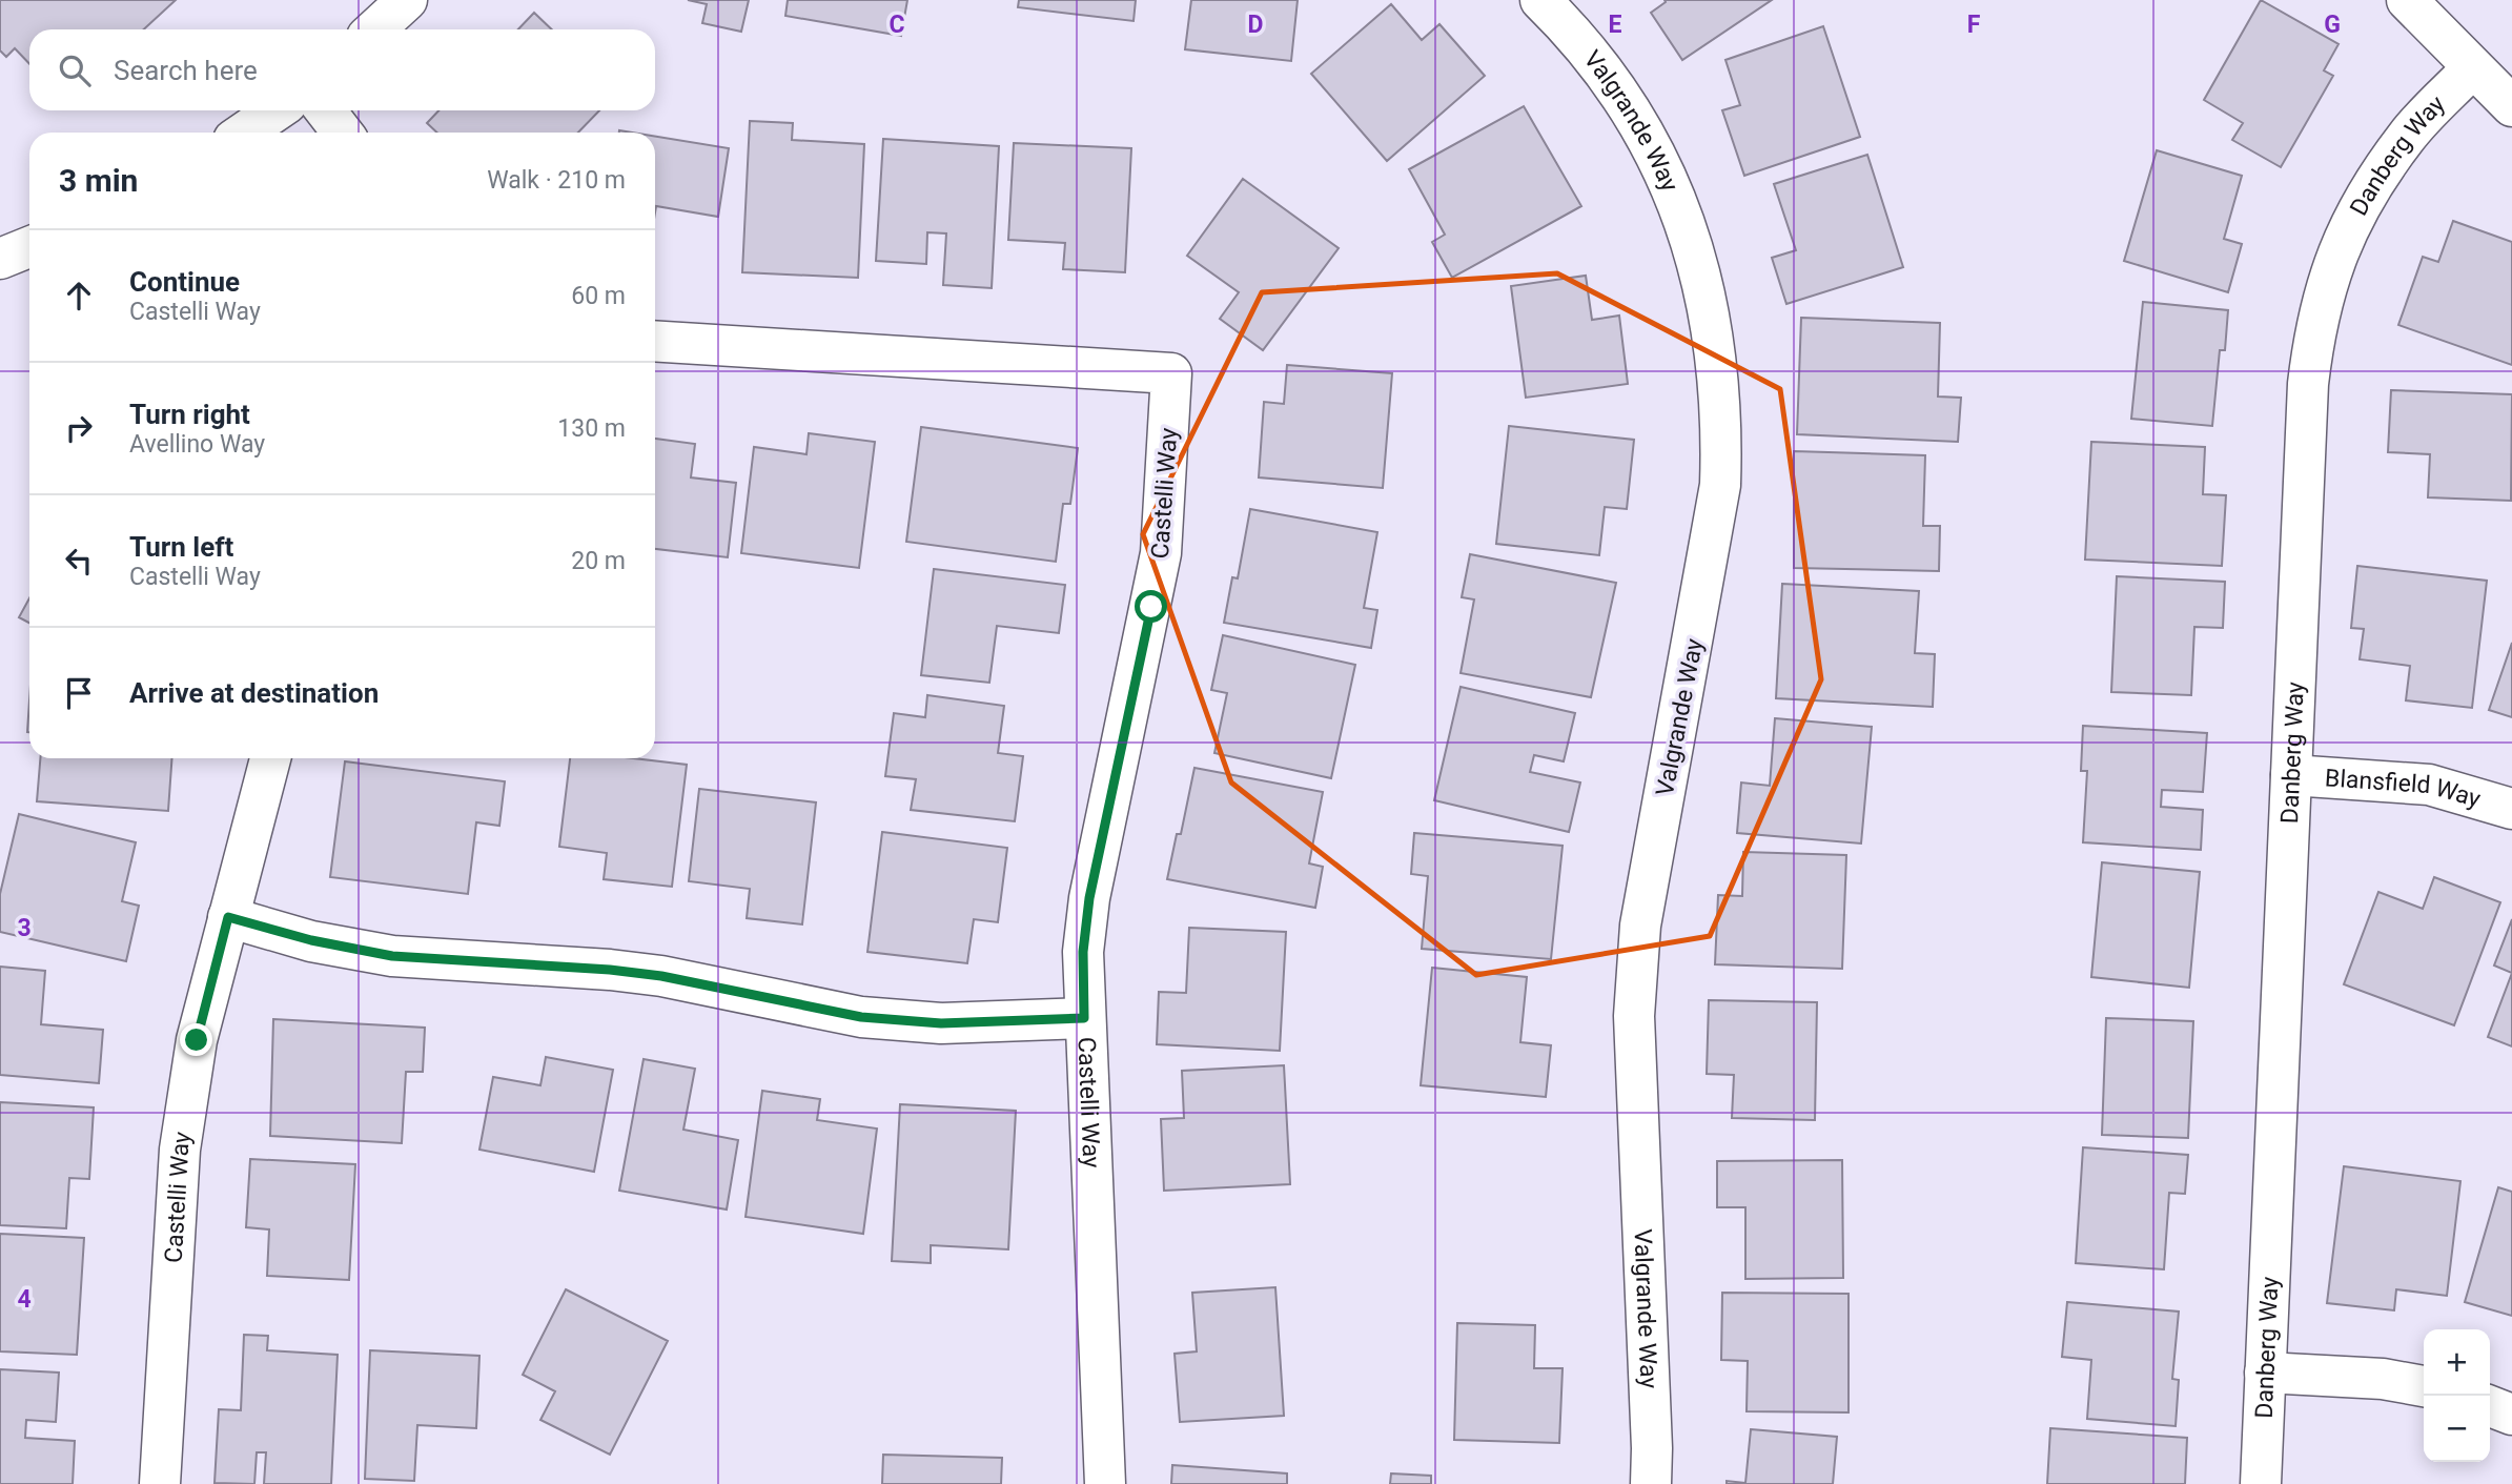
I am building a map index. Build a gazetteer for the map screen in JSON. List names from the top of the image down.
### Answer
{
  "streets": {
    "street": [
      "Valgrande Way",
      "Danberg Way",
      "Castelli Way",
      "Blansfield Way"
    ]
  },
  "crossings": [
    ["Danberg Way", "Blansfield Way"]
  ],
  "page": {
    "search": "Search here",
    "heading": ["3 min", "Walk · 210 m"],
    "list": [
      ["Continue", "Castelli Way", "60 m"],
      ["Turn right", "Avellino Way", "130 m"],
      ["Turn left", "Castelli Way", "20 m"],
      "Arrive at destination"
    ],
    "map_buttons": ["+", "−"]
  },
  "grid": {
    "columns": [
      "C",
      "D",
      "E",
      "F",
      "G"
    ],
    "rows": ["3", "4"]
  }
}
